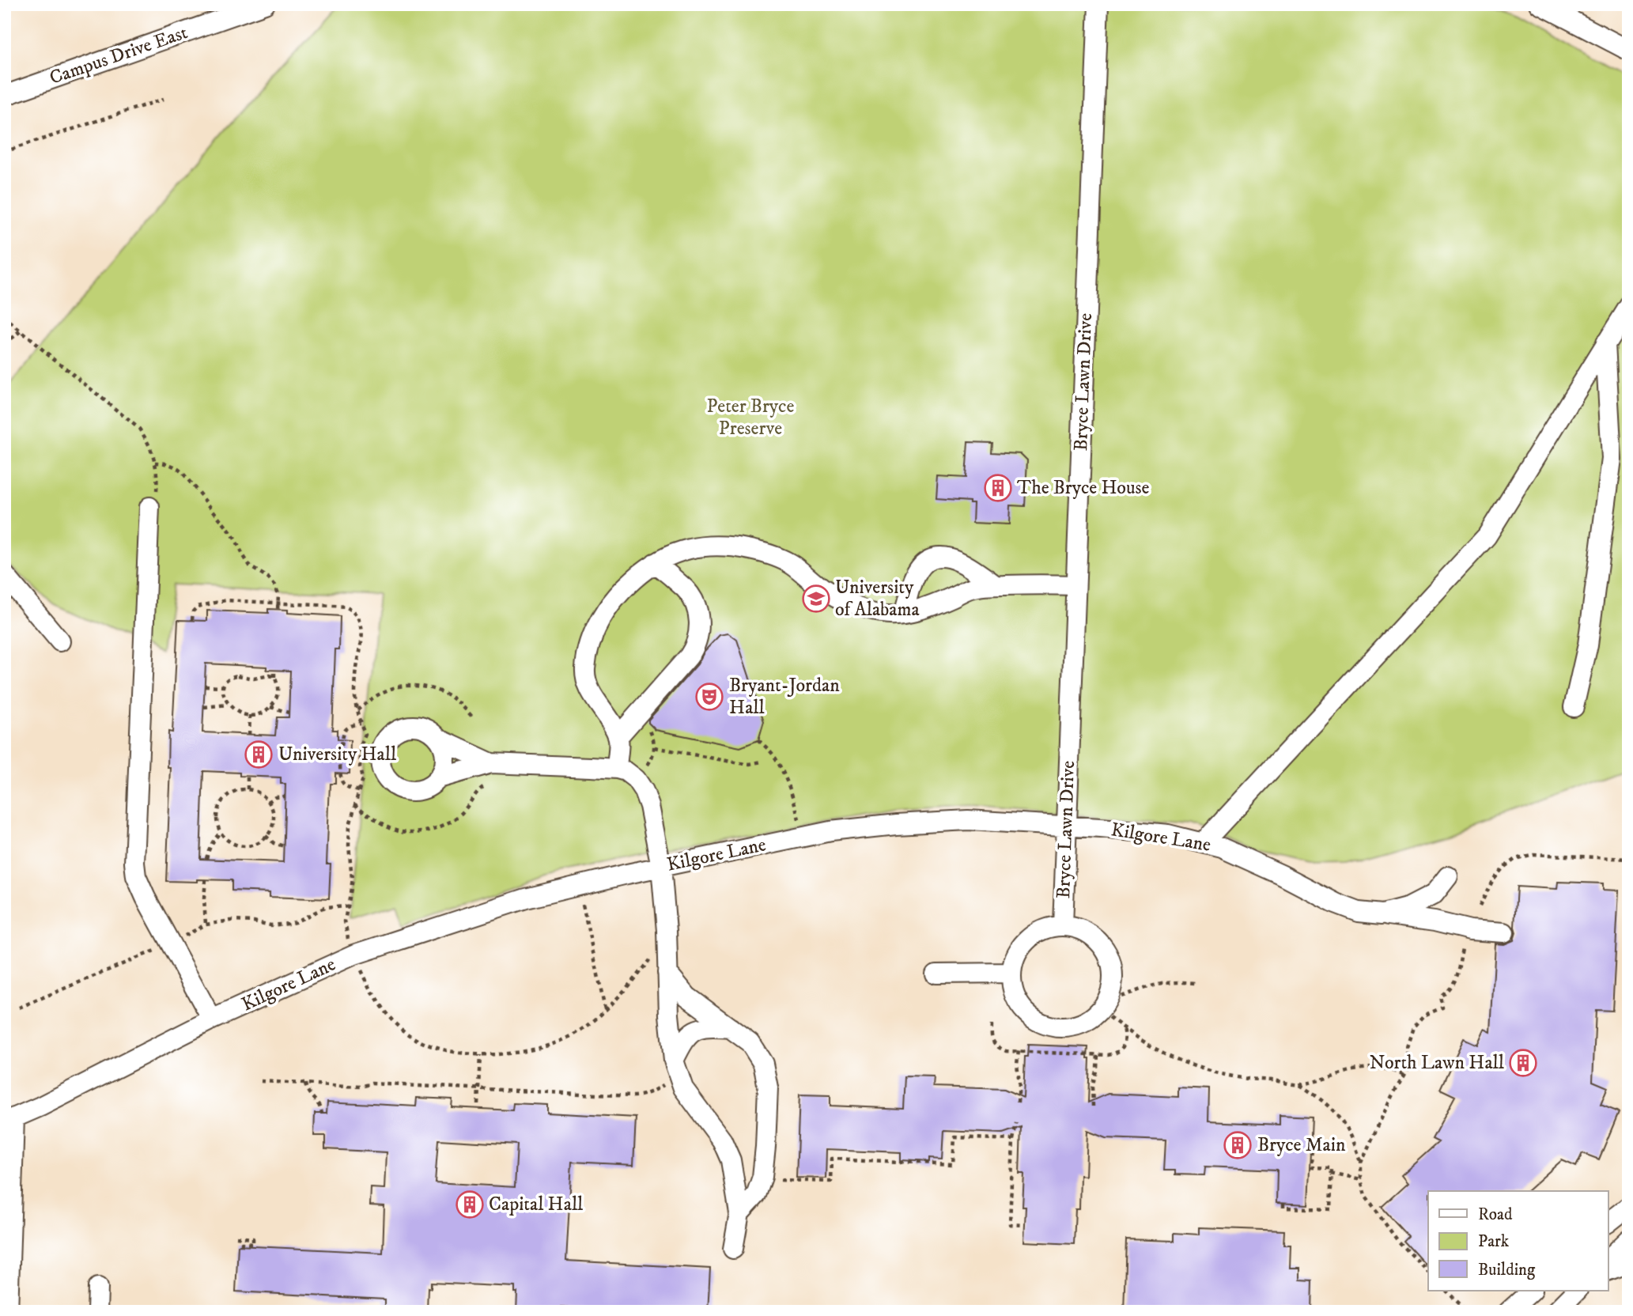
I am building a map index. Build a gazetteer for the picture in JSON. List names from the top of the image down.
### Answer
{
  "streets": {
    "street": ["Campus Drive East", "Bryce Lawn Drive", "Kilgore Lane"]
  },
  "crossings": [
    ["Bryce Lawn Drive", "Kilgore Lane"]
  ],
  "parks": ["Peter Bryce Preserve"],
  "places": {
    "building": [
      "The Bryce House",
      "University Hall",
      "North Lawn Hall",
      "Bryce Main",
      "Capital Hall"
    ],
    "school or university": ["University of Alabama"],
    "theatre": ["Bryant-Jordan Hall"]
  },
  "legend": ["Road", "Park", "Building"]
}
